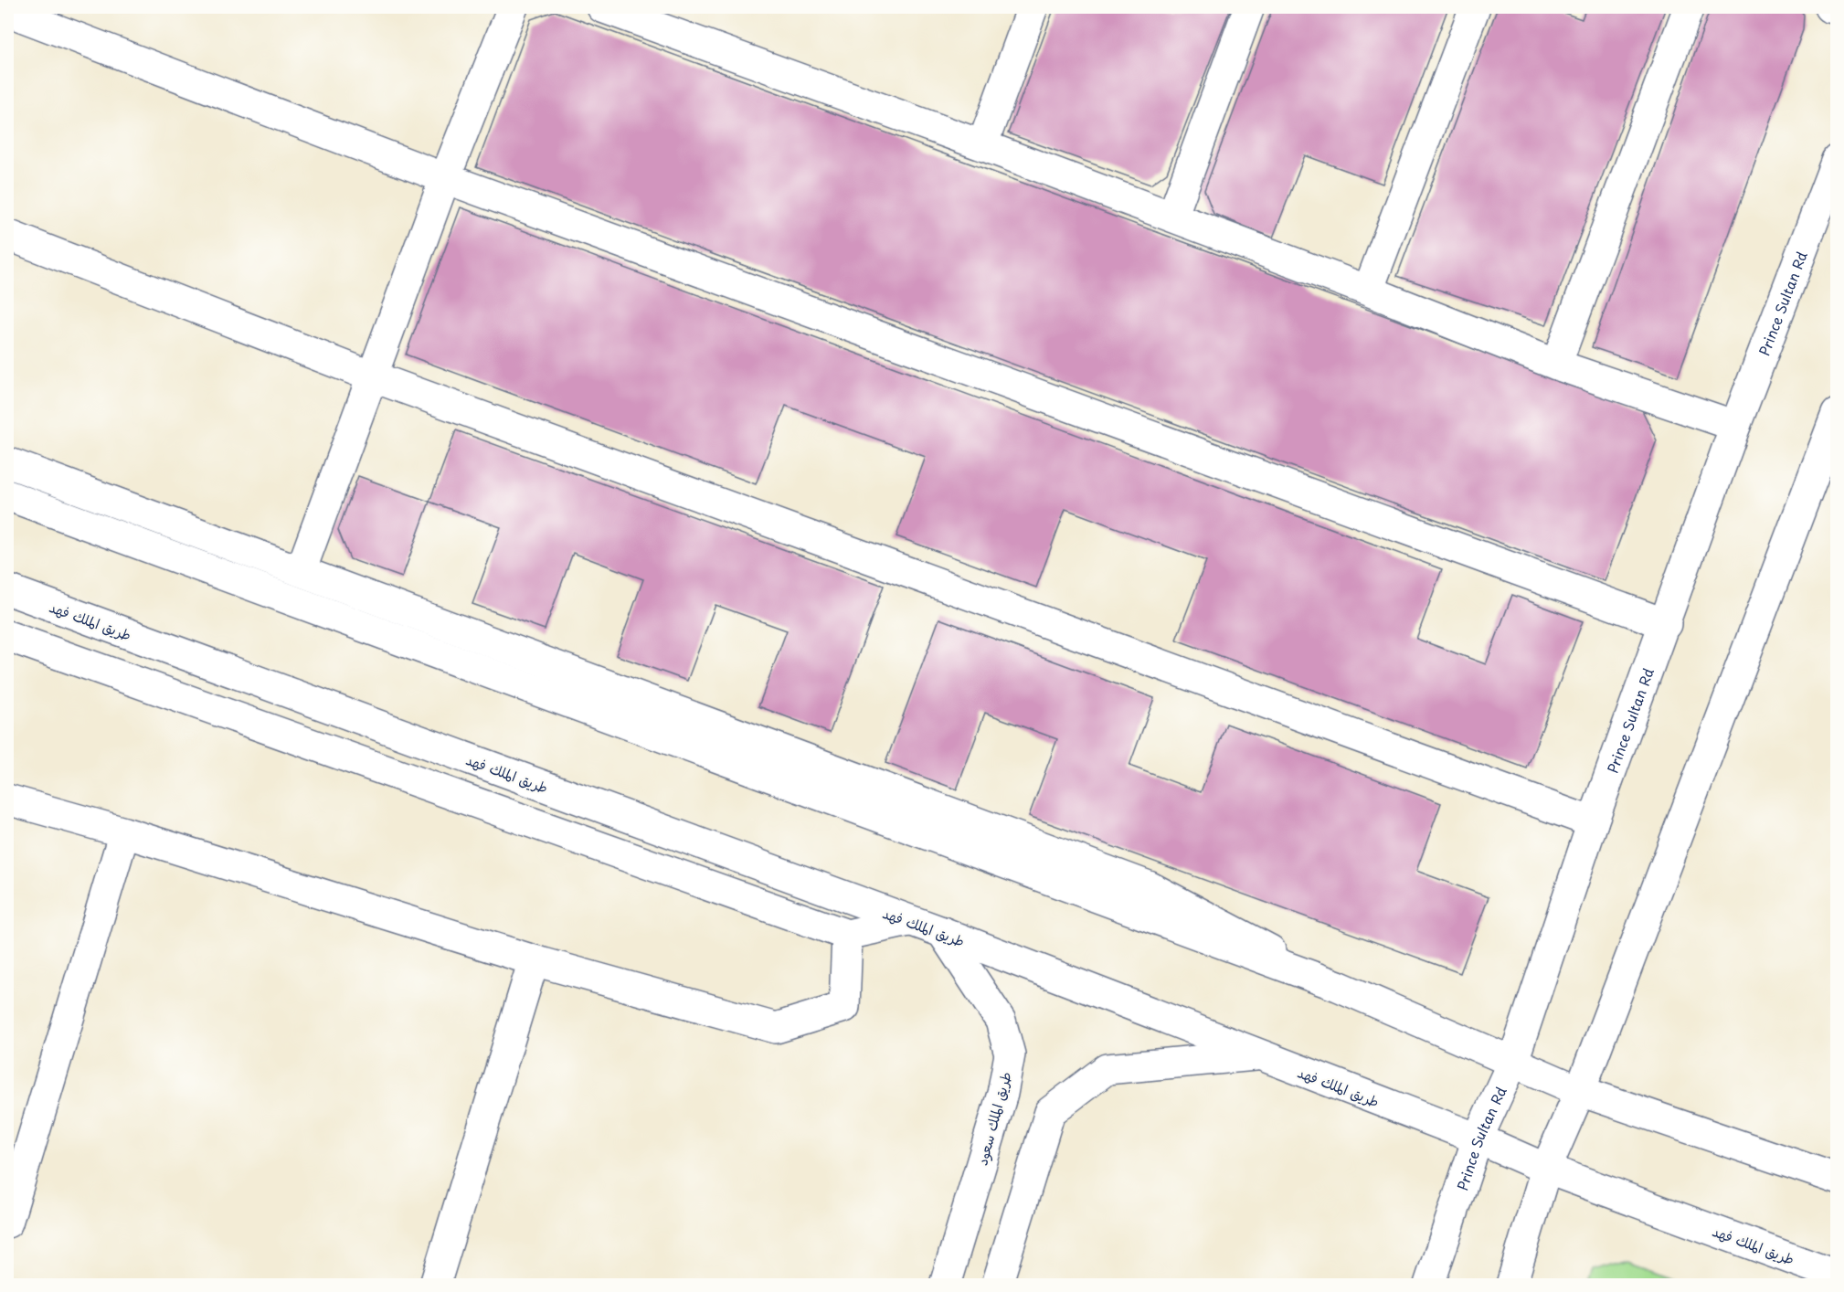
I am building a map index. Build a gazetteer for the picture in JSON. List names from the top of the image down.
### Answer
{
  "streets": {
    "main road": ["Prince Sultan Rd", "طريق الملك فهد", "طريق الملك سعود"]
  },
  "crossings": [
    ["Prince Sultan Rd", "طريق الملك فهد"],
    ["طريق الملك فهد", "طريق الملك سعود"]
  ]
}
